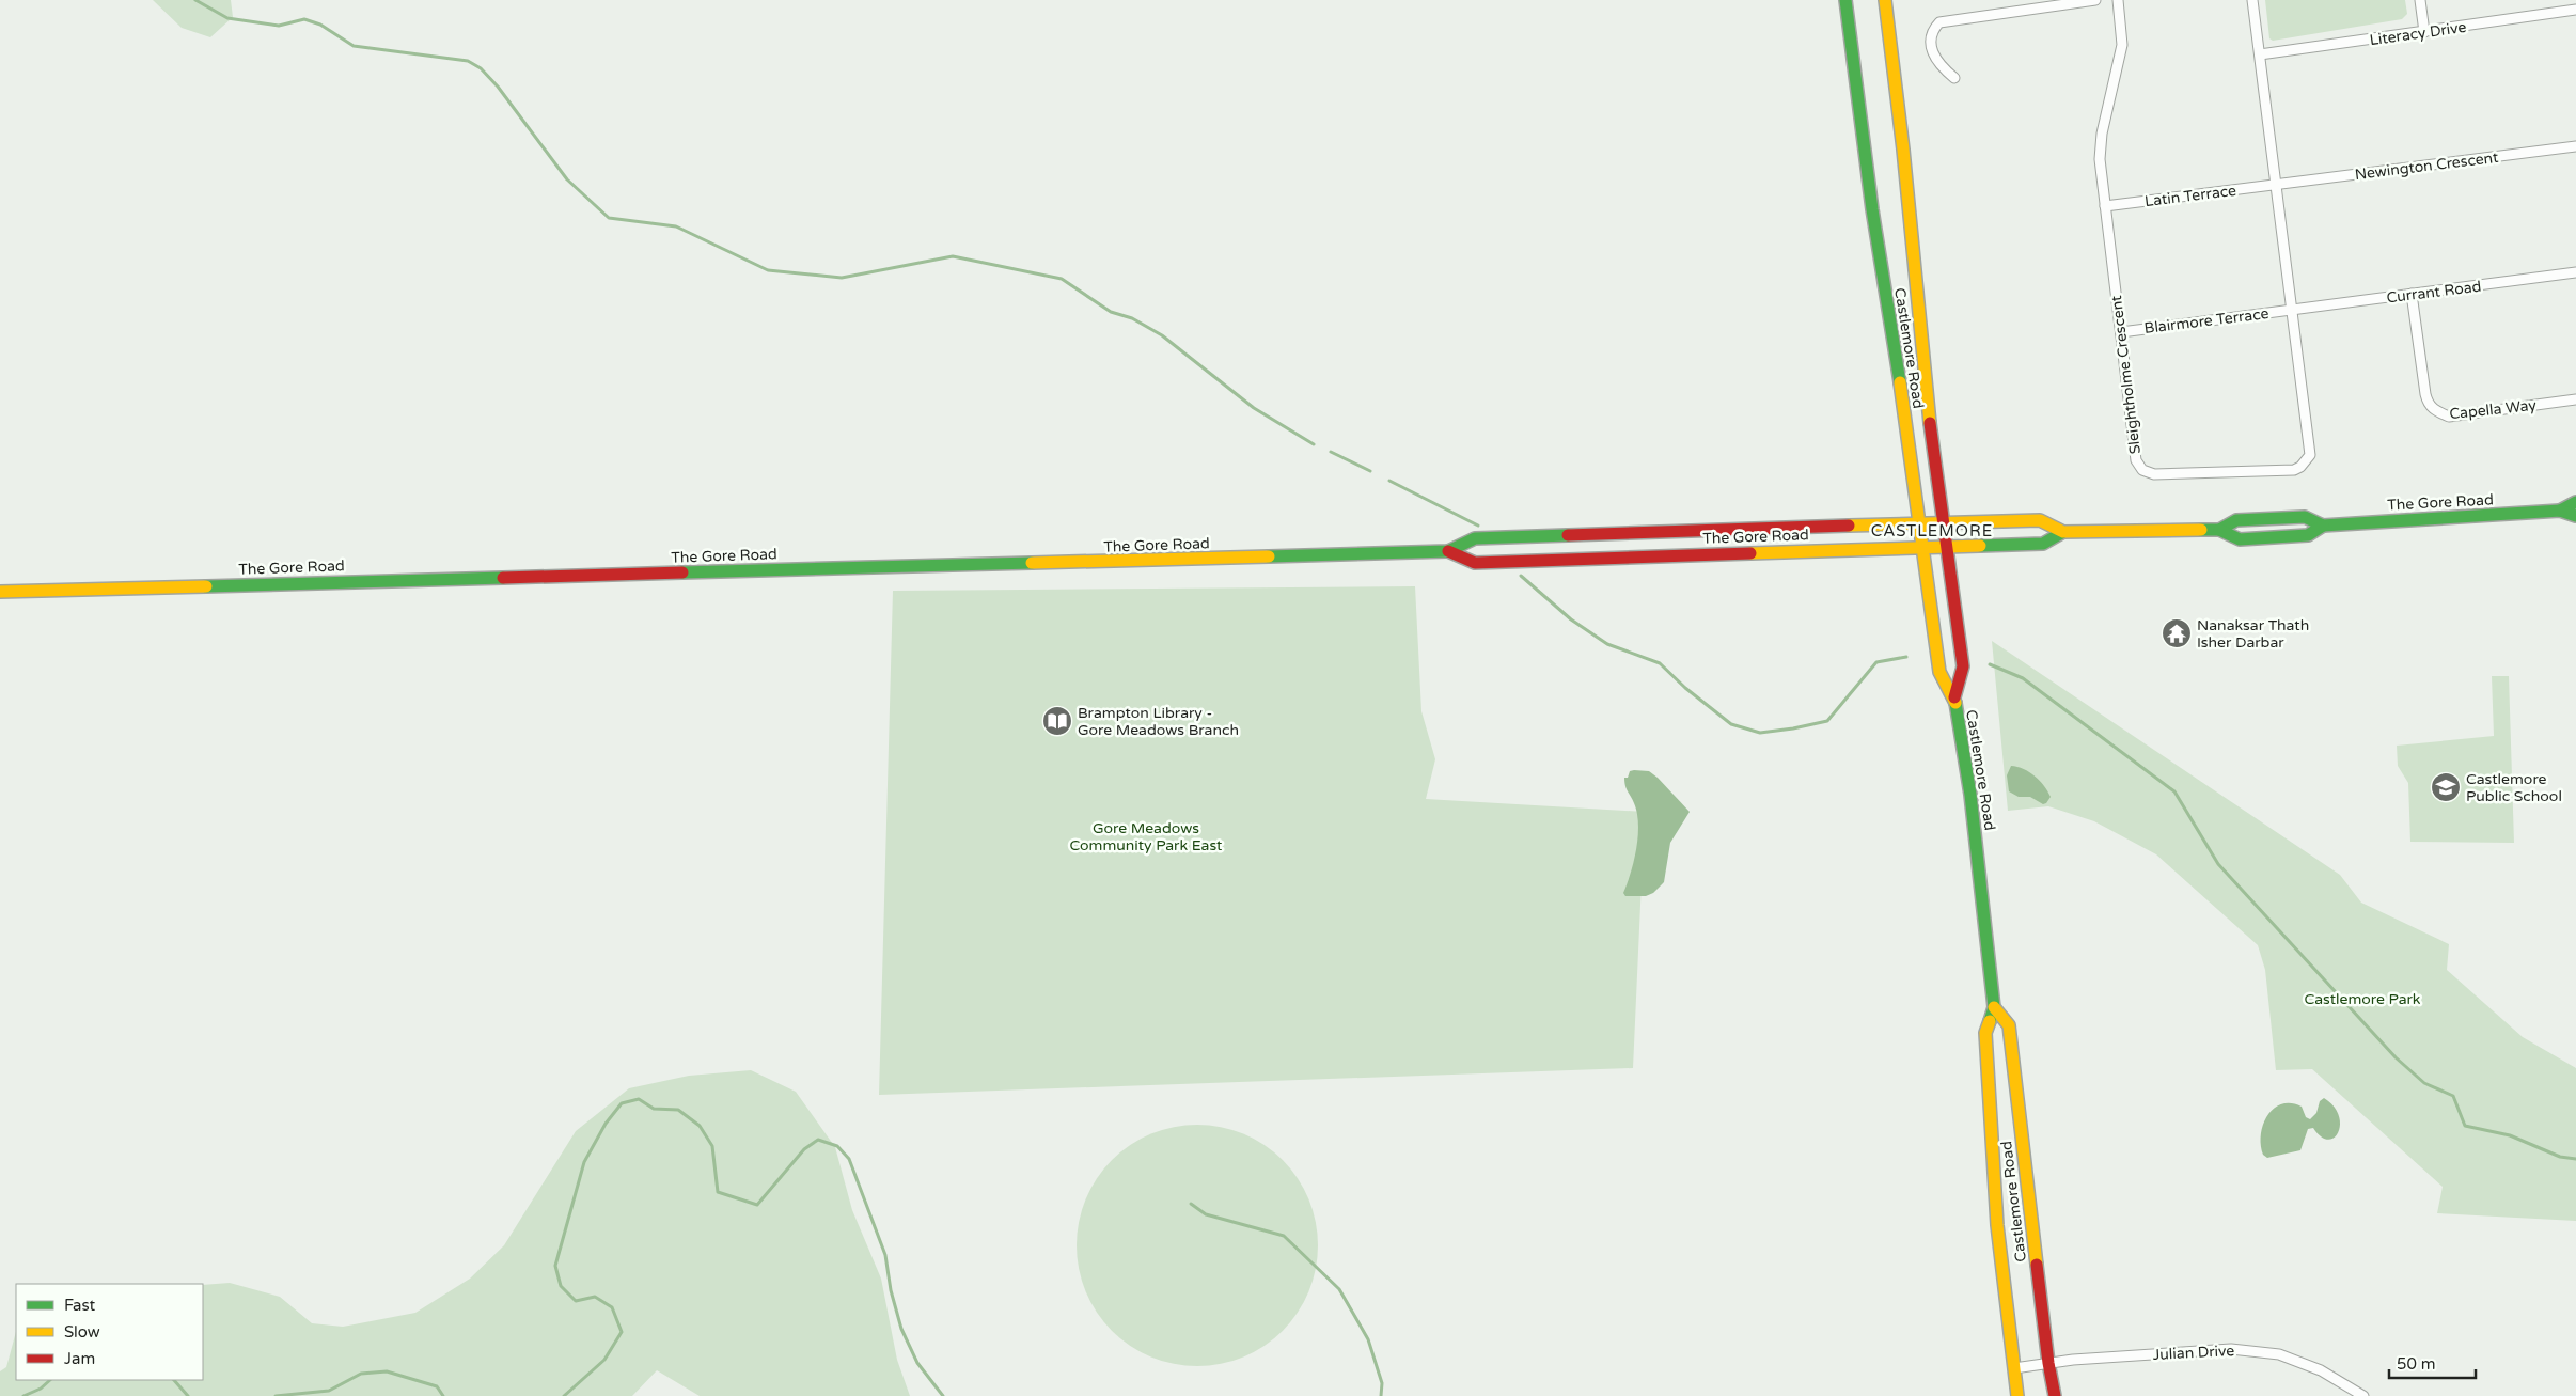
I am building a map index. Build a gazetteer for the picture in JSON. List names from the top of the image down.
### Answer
{
  "streets": {
    "main road": ["Castlemore Road", "The Gore Road"],
    "street": [
      "Literacy Drive",
      "Newington Crescent",
      "Latin Terrace",
      "Currant Road",
      "Blairmore Terrace",
      "Sleightholme Crescent",
      "Capella Way",
      "Julian Drive"
    ]
  },
  "crossings": [
    ["Literacy Drive", "Sleightholme Crescent"],
    ["Newington Crescent", "Latin Terrace"],
    ["Newington Crescent", "Sleightholme Crescent"],
    ["Latin Terrace", "Sleightholme Crescent"],
    ["Currant Road", "Blairmore Terrace"],
    ["Currant Road", "Sleightholme Crescent"],
    ["Currant Road", "Capella Way"],
    ["Blairmore Terrace", "Sleightholme Crescent"],
    ["Castlemore Road", "The Gore Road"],
    ["Castlemore Road", "Julian Drive"]
  ],
  "districts": ["CASTLEMORE"],
  "parks": ["Gore Meadows Community Park East", "Castlemore Park"],
  "places": {
    "temple": ["Nanaksar Thath Isher Darbar"],
    "library": ["Brampton Library - Gore Meadows Branch"],
    "school or university": ["Castlemore Public School"]
  },
  "legend": ["Fast", "Slow", "Jam"],
  "scale_bar": "50 m"
}
